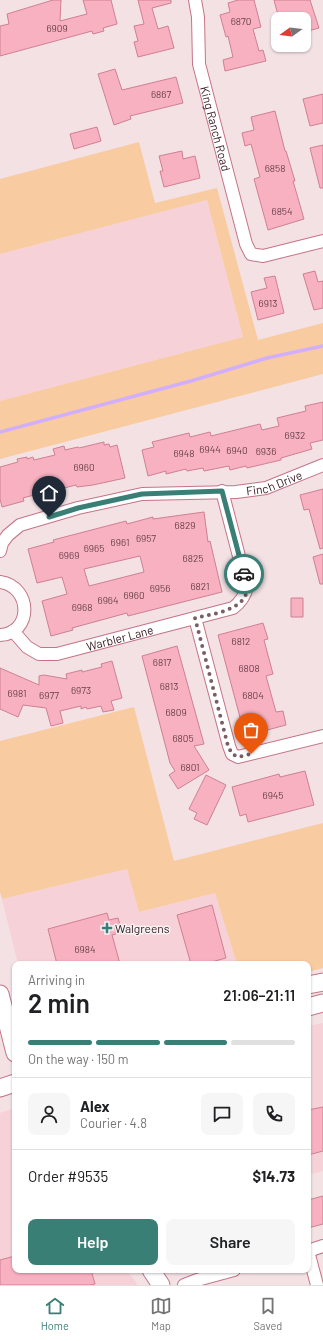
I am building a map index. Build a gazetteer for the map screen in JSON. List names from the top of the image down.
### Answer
{
  "streets": {
    "street": ["King Ranch Road", "Finch Drive", "Warbler Lane"]
  },
  "crossings": [
    ["Finch Drive", "Warbler Lane"]
  ],
  "places": {
    "health": ["Walgreens"]
  },
  "house_numbers": [
    "6870",
    "6909",
    "6867",
    "6858",
    "6854",
    "6913",
    "6932",
    "6944",
    "6940",
    "6936",
    "6948",
    "6960",
    "6829",
    "6957",
    "6961",
    "6965",
    "6969",
    "6825",
    "6821",
    "6956",
    "6960",
    "6964",
    "6968",
    "6812",
    "6817",
    "6808",
    "6813",
    "6973",
    "6981",
    "6977",
    "6804",
    "6809",
    "6805",
    "6801",
    "6945",
    "6984"
  ],
  "north": "left",
  "page": {
    "heading": ["2 min", "Arriving in", "21:06–21:11"],
    "panel": [
      "Alex",
      "Courier · 4.8",
      "Order #9535",
      "$14.73"
    ],
    "bar": "On the way · 150 m",
    "buttons": ["Help", "Share"],
    "tabs": ["Home", "Map", "Saved"]
  }
}
